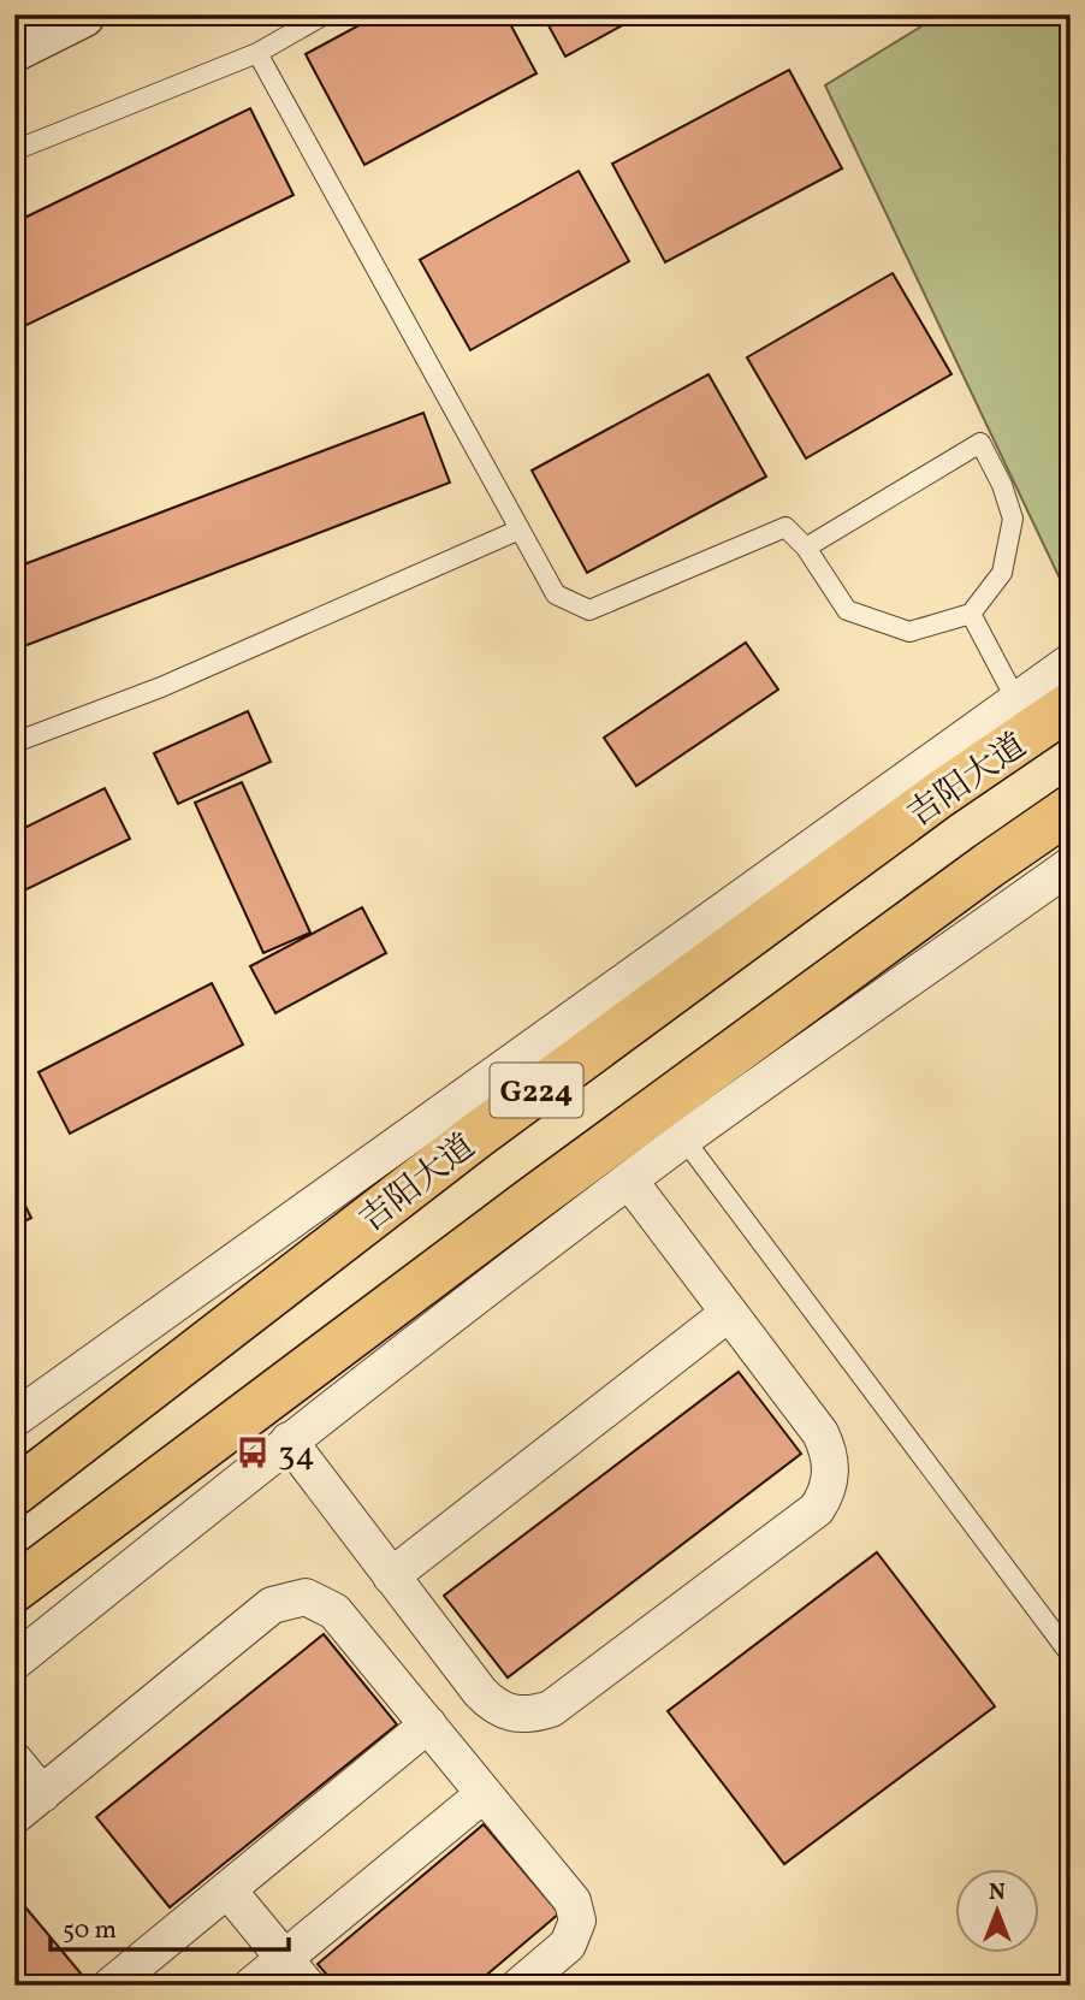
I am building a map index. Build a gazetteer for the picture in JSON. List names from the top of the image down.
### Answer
{
  "streets": {
    "highway": ["吉阳大道", "G224"]
  },
  "places": {
    "bus stop": ["34"]
  },
  "scale_bar": "50 m",
  "north": "top"
}
